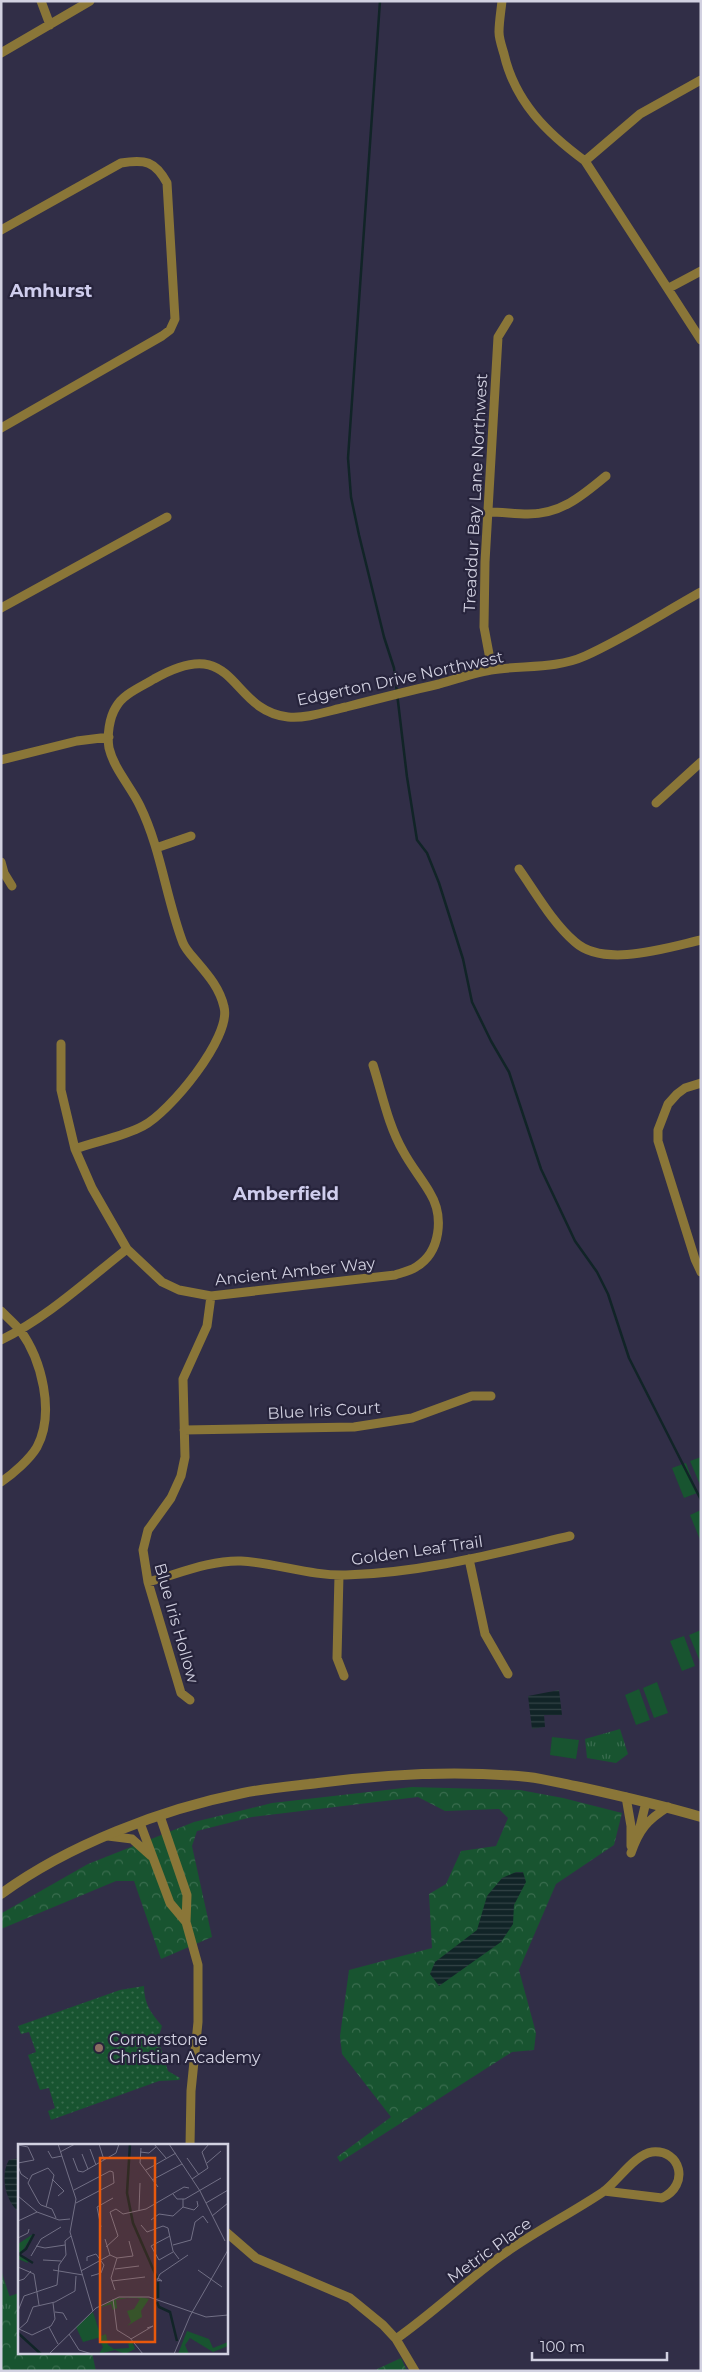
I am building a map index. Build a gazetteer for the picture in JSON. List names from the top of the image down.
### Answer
{
  "streets": {
    "street": [
      "Treaddur Bay Lane Northwest",
      "Edgerton Drive Northwest",
      "Ancient Amber Way",
      "Blue Iris Court",
      "Golden Leaf Trail",
      "Blue Iris Hollow",
      "Metric Place"
    ]
  },
  "crossings": [
    ["Treaddur Bay Lane Northwest", "Edgerton Drive Northwest"],
    ["Edgerton Drive Northwest", "Ancient Amber Way"],
    ["Ancient Amber Way", "Blue Iris Hollow"],
    ["Blue Iris Court", "Blue Iris Hollow"],
    ["Golden Leaf Trail", "Blue Iris Hollow"]
  ],
  "districts": ["Amhurst", "Amberfield"],
  "places": ["Cornerstone Christian Academy"],
  "scale_bar": "100 m"
}
